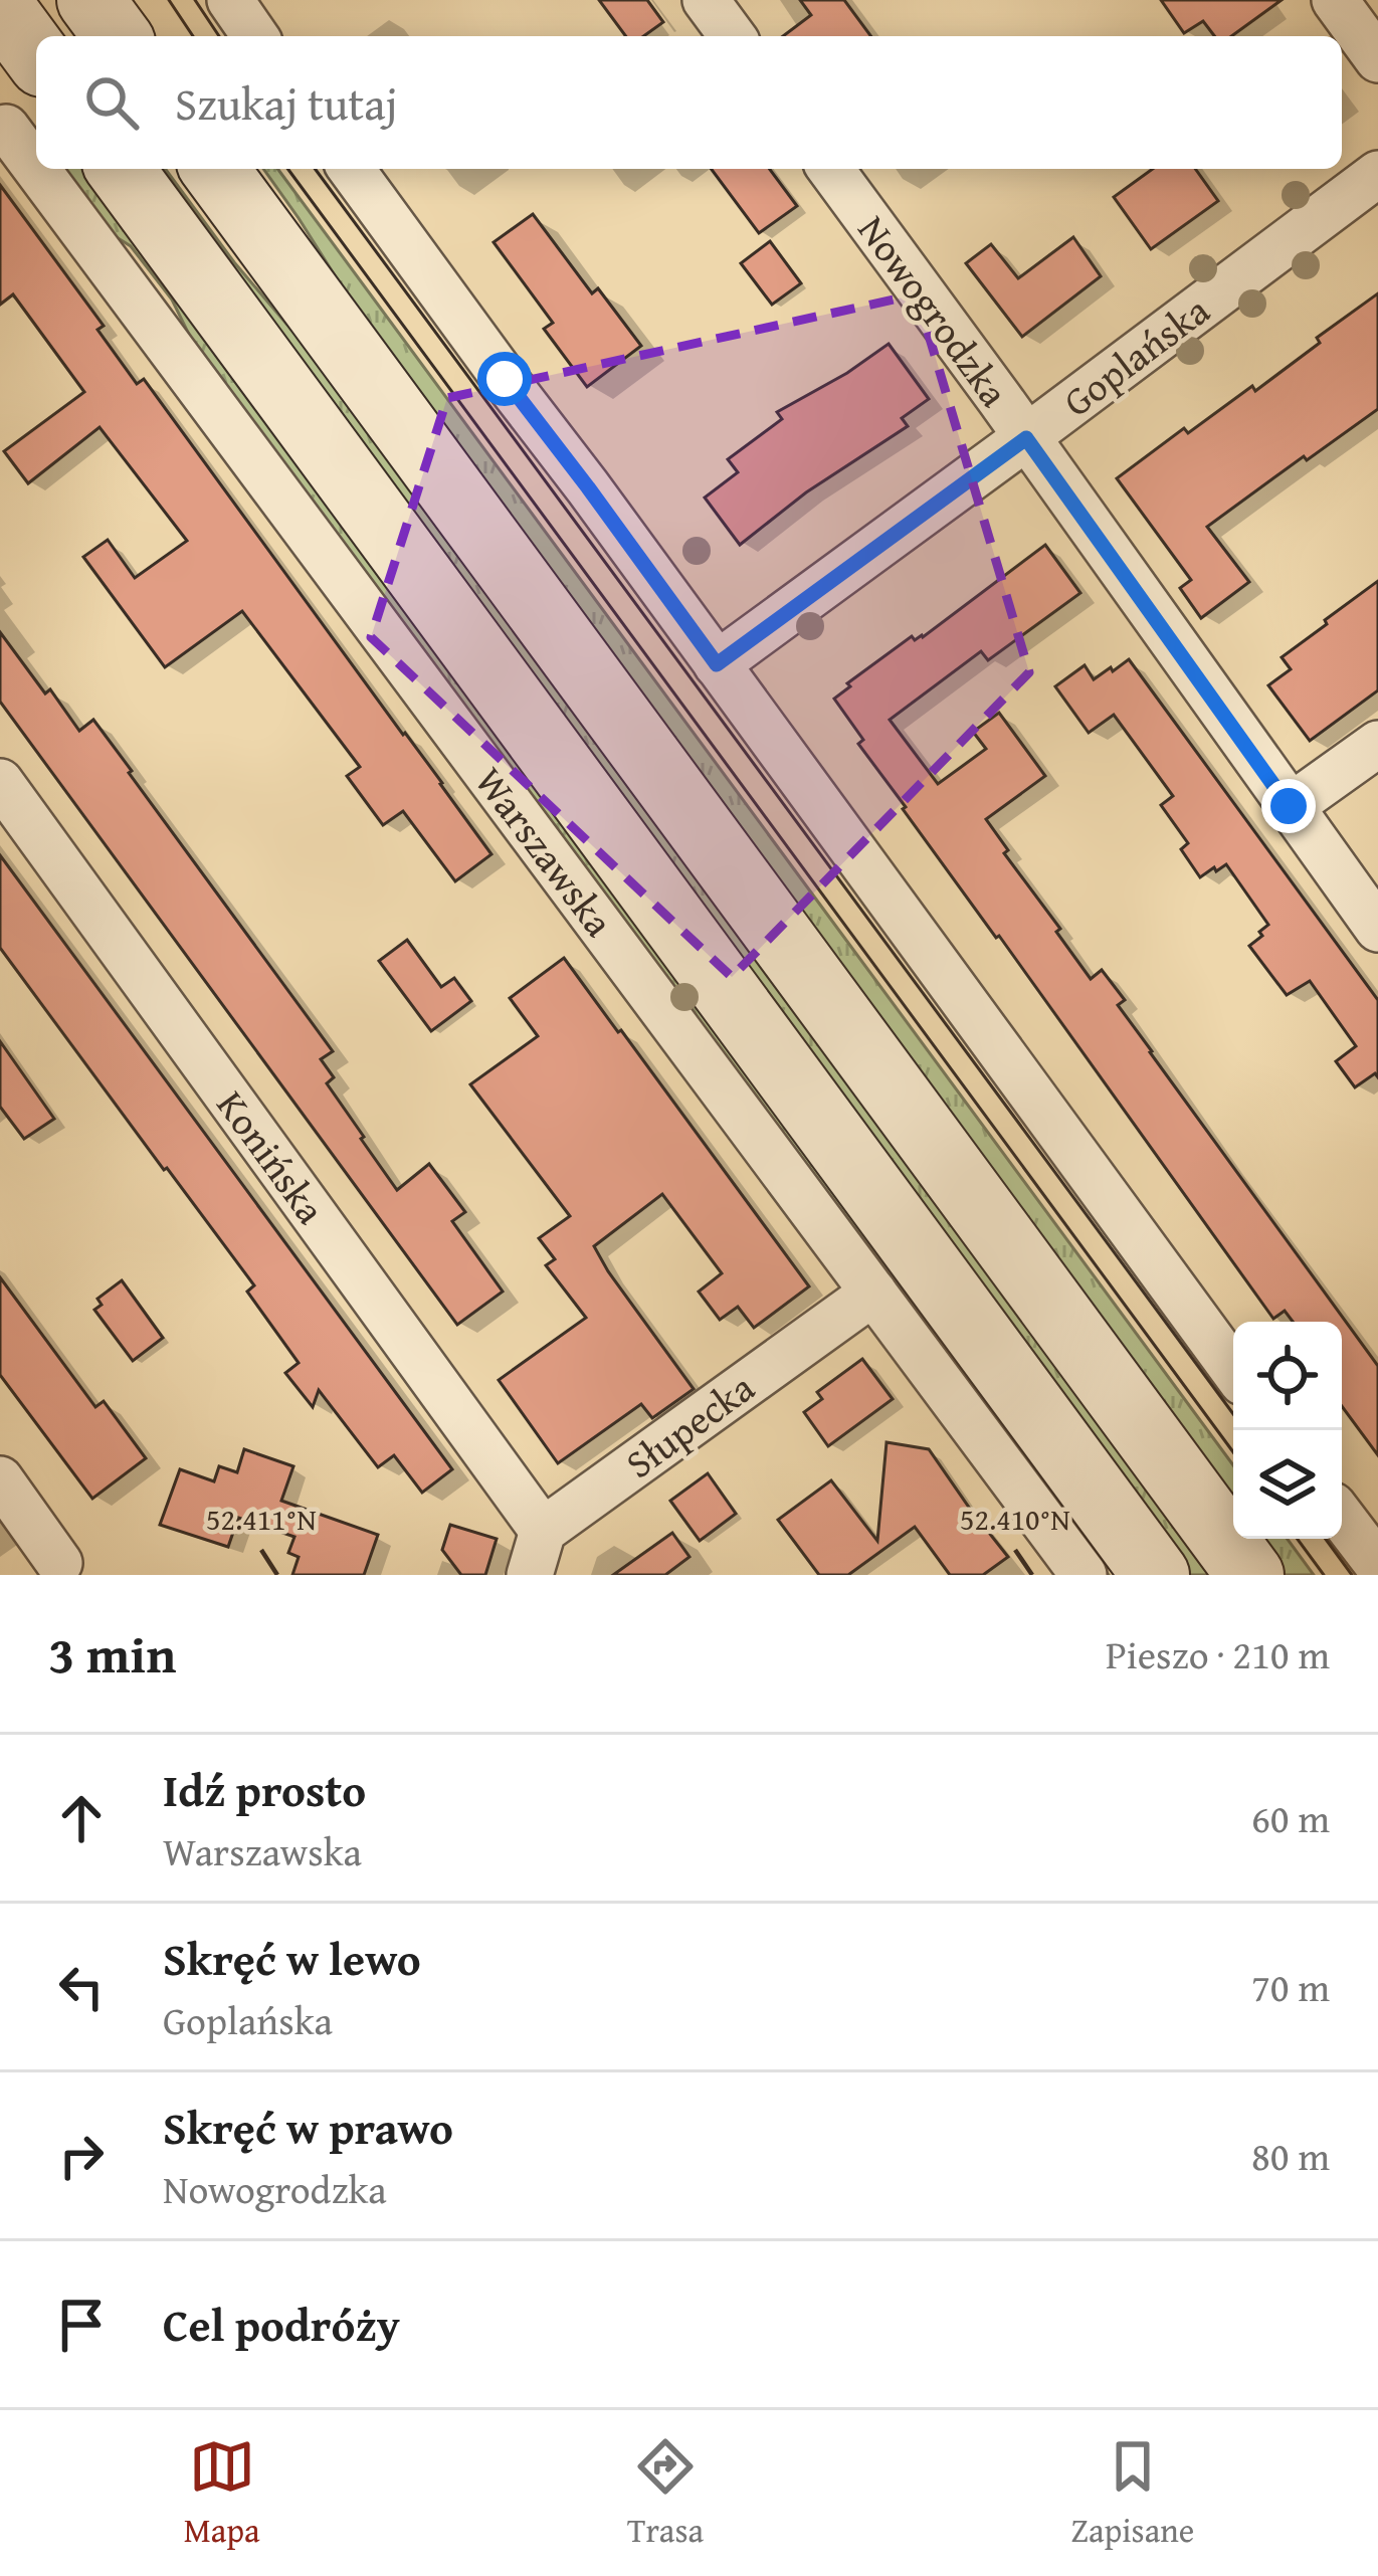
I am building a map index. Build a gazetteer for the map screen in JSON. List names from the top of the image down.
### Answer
{
  "streets": {
    "main road": ["Warszawska"],
    "street": [
      "Nowogrodzka",
      "Goplańska",
      "Konińska",
      "Słupecka"
    ]
  },
  "crossings": [
    ["Nowogrodzka", "Goplańska"],
    ["Warszawska", "Słupecka"],
    ["Konińska", "Słupecka"]
  ],
  "page": {
    "search": "Szukaj tutaj",
    "heading": ["3 min", "Pieszo · 210 m"],
    "list": [
      ["Idź prosto", "Warszawska", "60 m"],
      ["Skręć w lewo", "Goplańska", "70 m"],
      ["Skręć w prawo", "Nowogrodzka", "80 m"],
      "Cel podróży"
    ],
    "nav": ["Mapa", "Trasa", "Zapisane"]
  },
  "coordinates": ["52.411°N", "52.410°N"]
}
